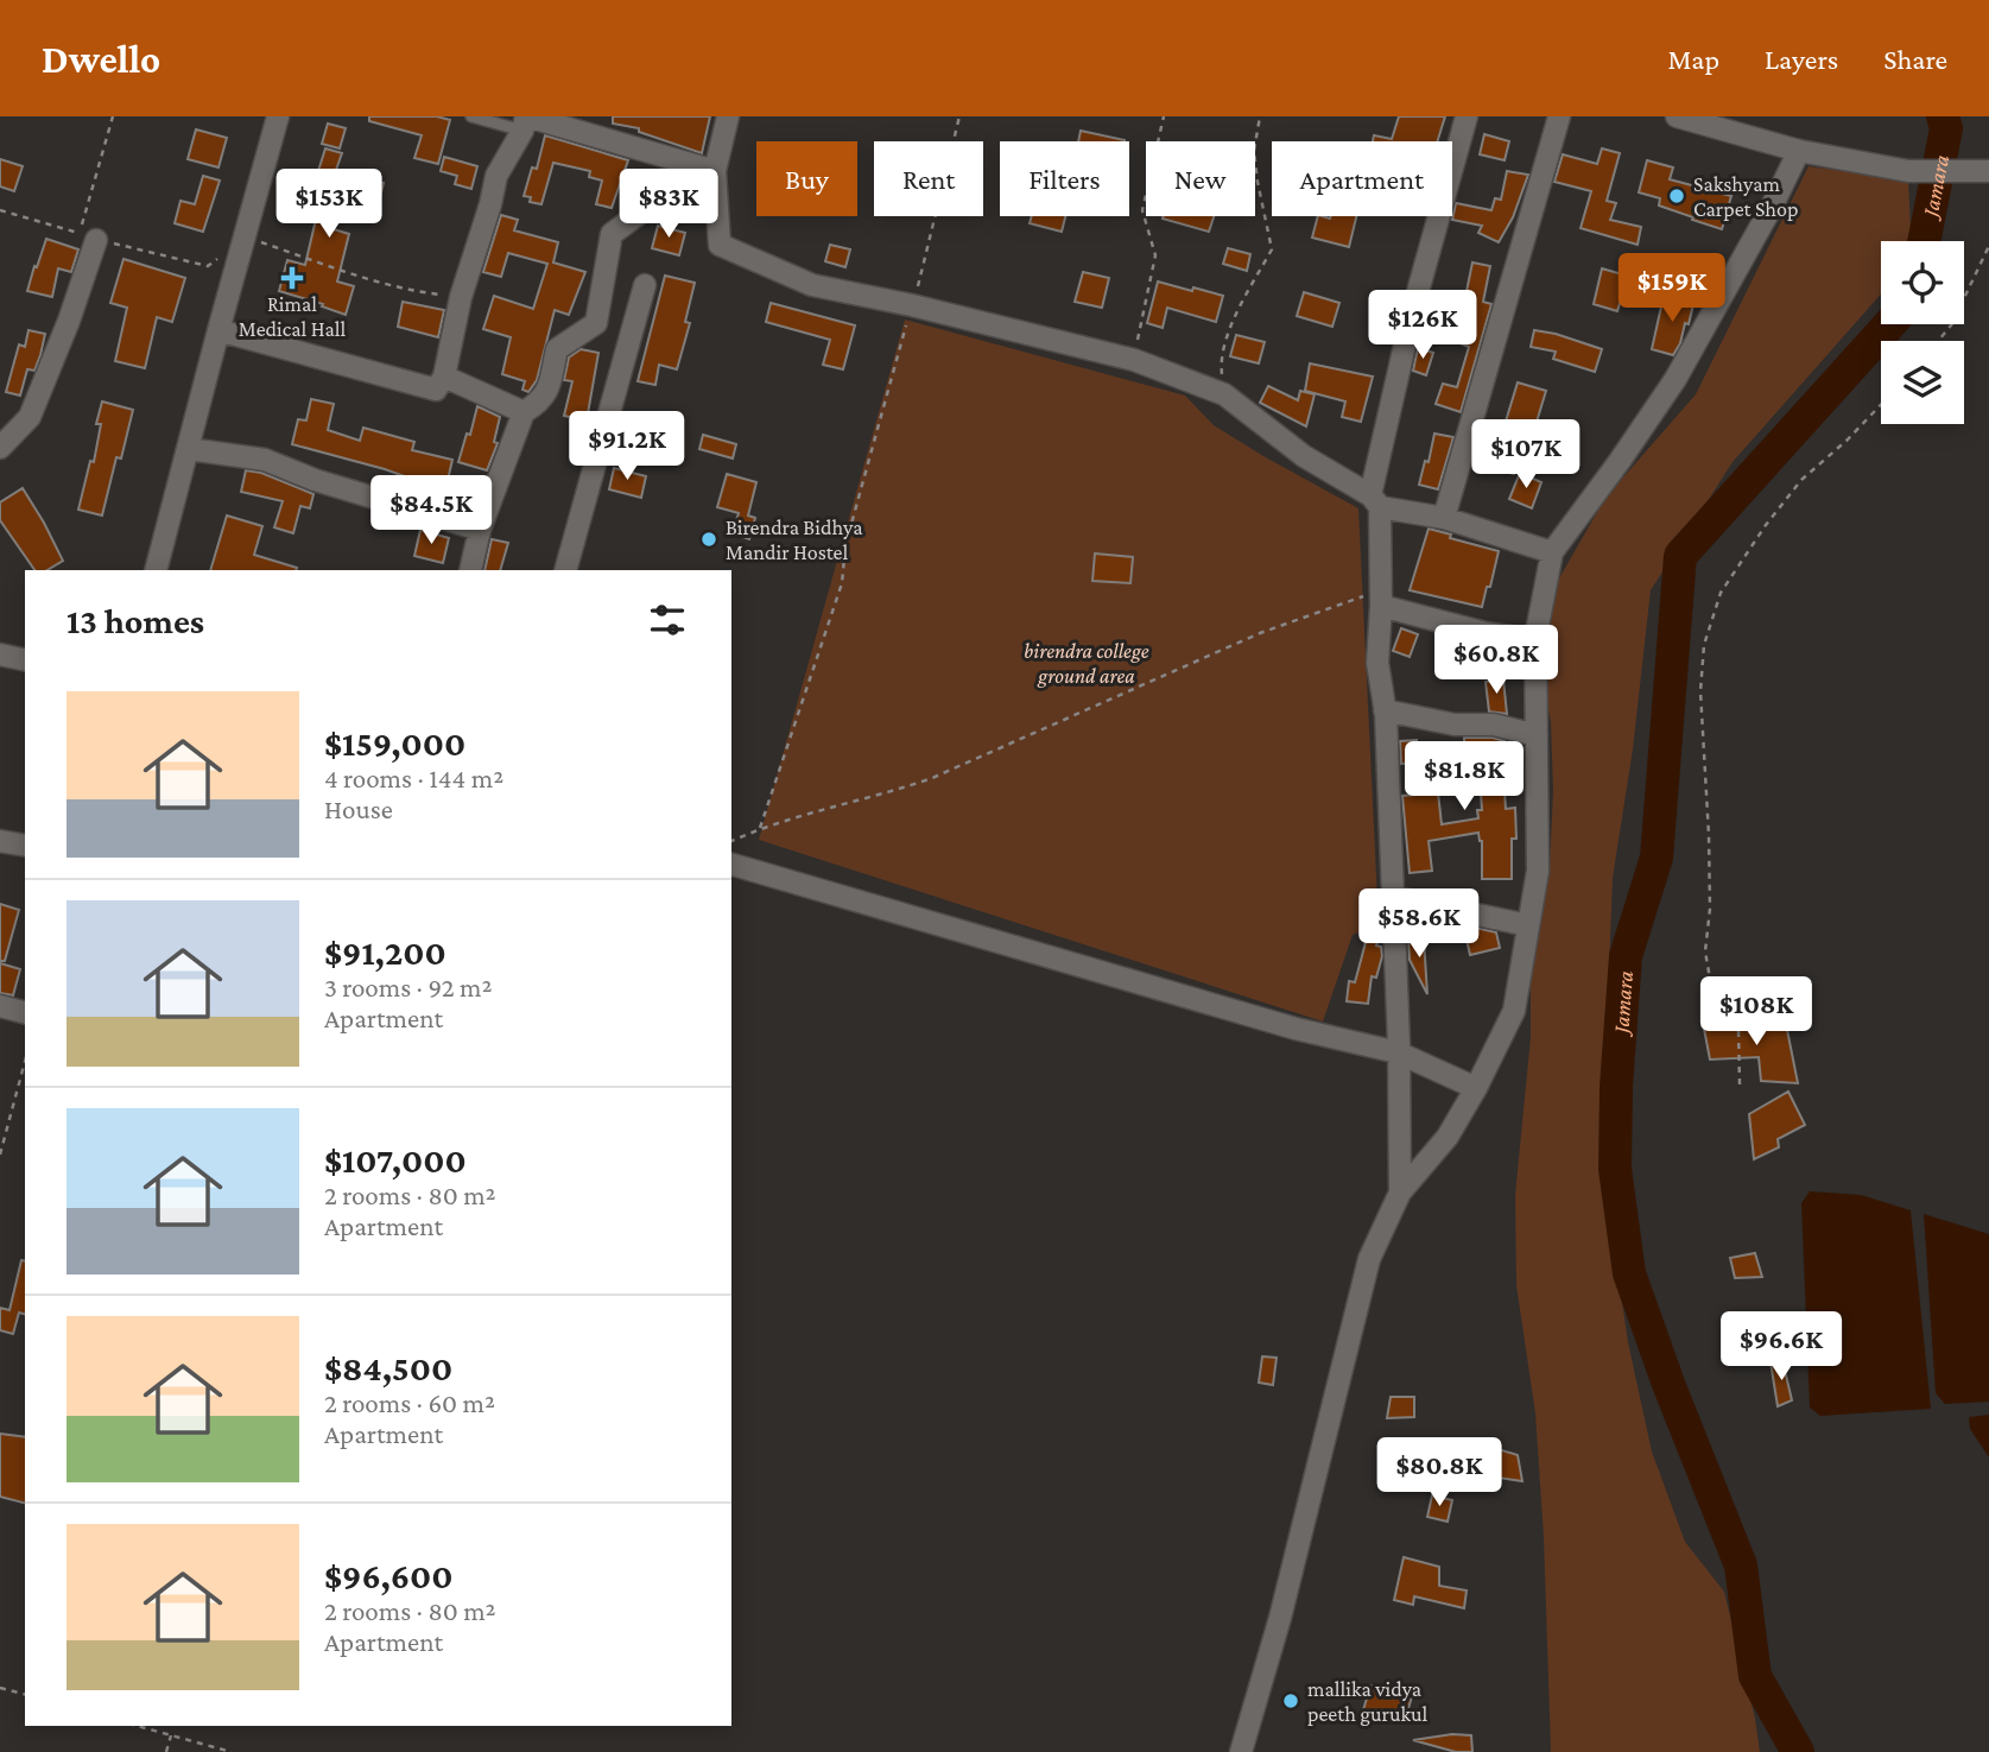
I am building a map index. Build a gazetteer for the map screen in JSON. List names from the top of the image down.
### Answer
{
  "water": ["Jamara"],
  "parks": ["birendra college ground area"],
  "places": {
    "other": ["Sakshyam Carpet Shop", "Birendra Bidhya Mandir Hostel", "mallika vidya peeth gurukul"],
    "health": ["Rimal Medical Hall"]
  },
  "page": {
    "header": "Dwello",
    "nav": ["Map", "Layers", "Share"],
    "chip": [
      "Buy",
      "Rent",
      "Filters",
      "New",
      "Apartment"
    ],
    "price": [
      "$153K",
      "$83K",
      "$159K",
      "$126K",
      "$91.2K",
      "$107K",
      "$84.5K",
      "$60.8K",
      "$81.8K",
      "$58.6K",
      "$108K",
      "$96.6K",
      "$80.8K"
    ],
    "heading": "13 homes",
    "list": [
      {
        "name": "$159,000",
        "note": "4 rooms · 144 m² · House"
      },
      {
        "name": "$91,200",
        "note": "3 rooms · 92 m² · Apartment"
      },
      {
        "name": "$107,000",
        "note": "2 rooms · 80 m² · Apartment"
      },
      {
        "name": "$84,500",
        "note": "2 rooms · 60 m² · Apartment"
      },
      {
        "name": "$96,600",
        "note": "2 rooms · 80 m² · Apartment"
      }
    ]
  }
}
